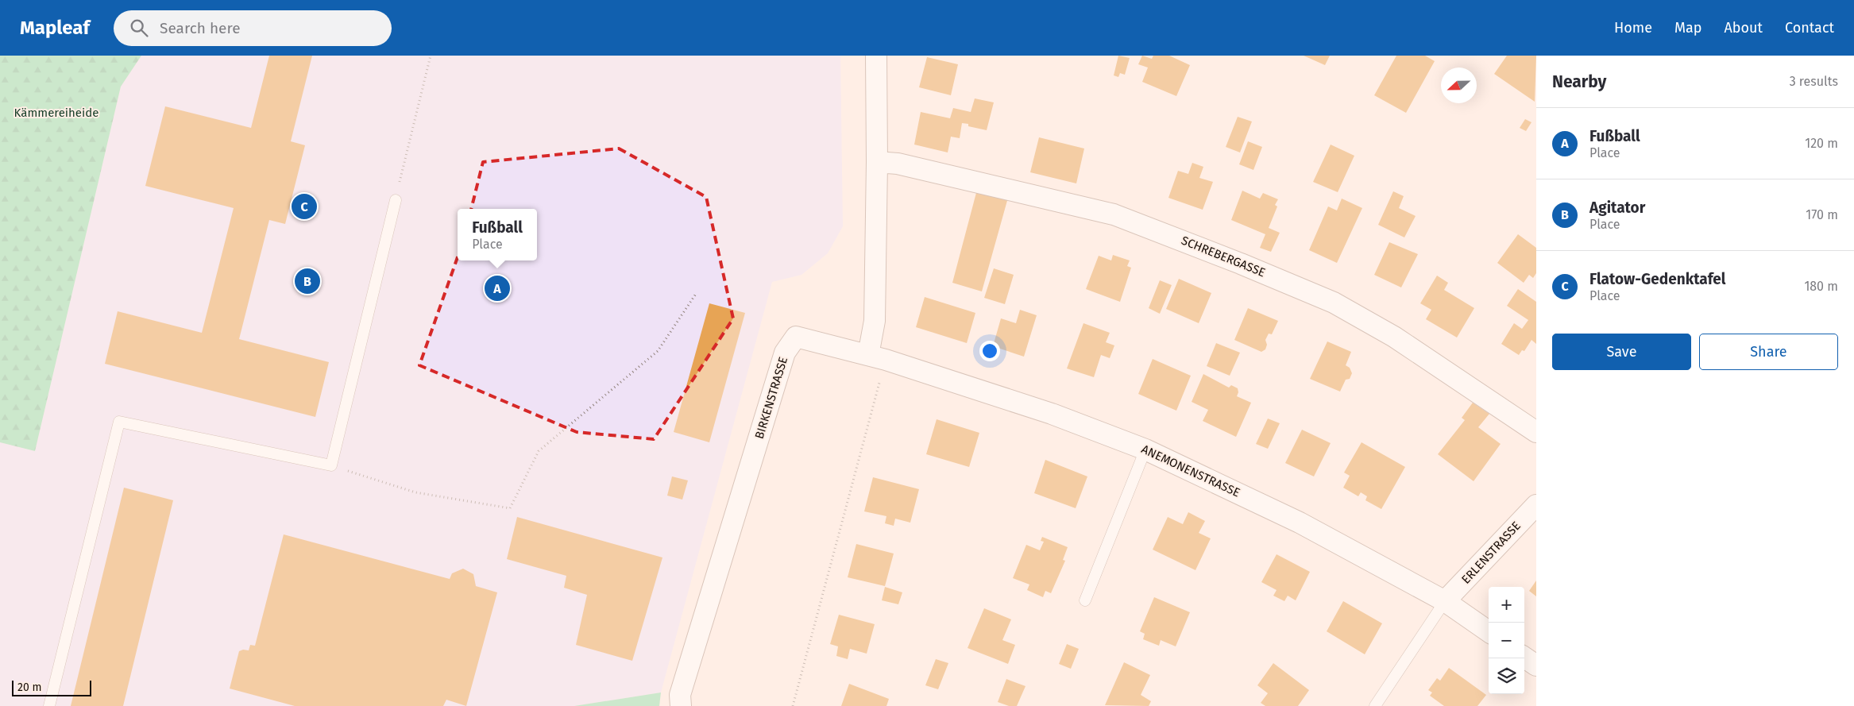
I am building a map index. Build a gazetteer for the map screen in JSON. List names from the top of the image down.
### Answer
{
  "streets": {
    "street": [
      "SCHREBERGASSE",
      "BIRKENSTRASSE",
      "ANEMONENSTRASSE",
      "ERLENSTRASSE"
    ]
  },
  "crossings": [
    ["BIRKENSTRASSE", "ANEMONENSTRASSE"],
    ["ANEMONENSTRASSE", "ERLENSTRASSE"]
  ],
  "parks": ["Kämmereiheide"],
  "scale_bar": "20 m",
  "north": "left",
  "page": {
    "header": "Mapleaf",
    "search": "Search here",
    "nav": [
      "Home",
      "Map",
      "About",
      "Contact"
    ],
    "heading": ["Nearby", "3 results"],
    "list": [
      {
        "mark": "A",
        "name": "Fußball",
        "note": "Place",
        "value": "120 m"
      },
      {
        "mark": "B",
        "name": "Agitator",
        "note": "Place",
        "value": "170 m"
      },
      {
        "mark": "C",
        "name": "Flatow-Gedenktafel",
        "note": "Place",
        "value": "180 m"
      }
    ],
    "pins": ["C", "B", "A"],
    "popup": ["Fußball", "Place"],
    "buttons": ["Save", "Share"],
    "map_buttons": ["+", "−"],
    "scale": "20 m"
  }
}
